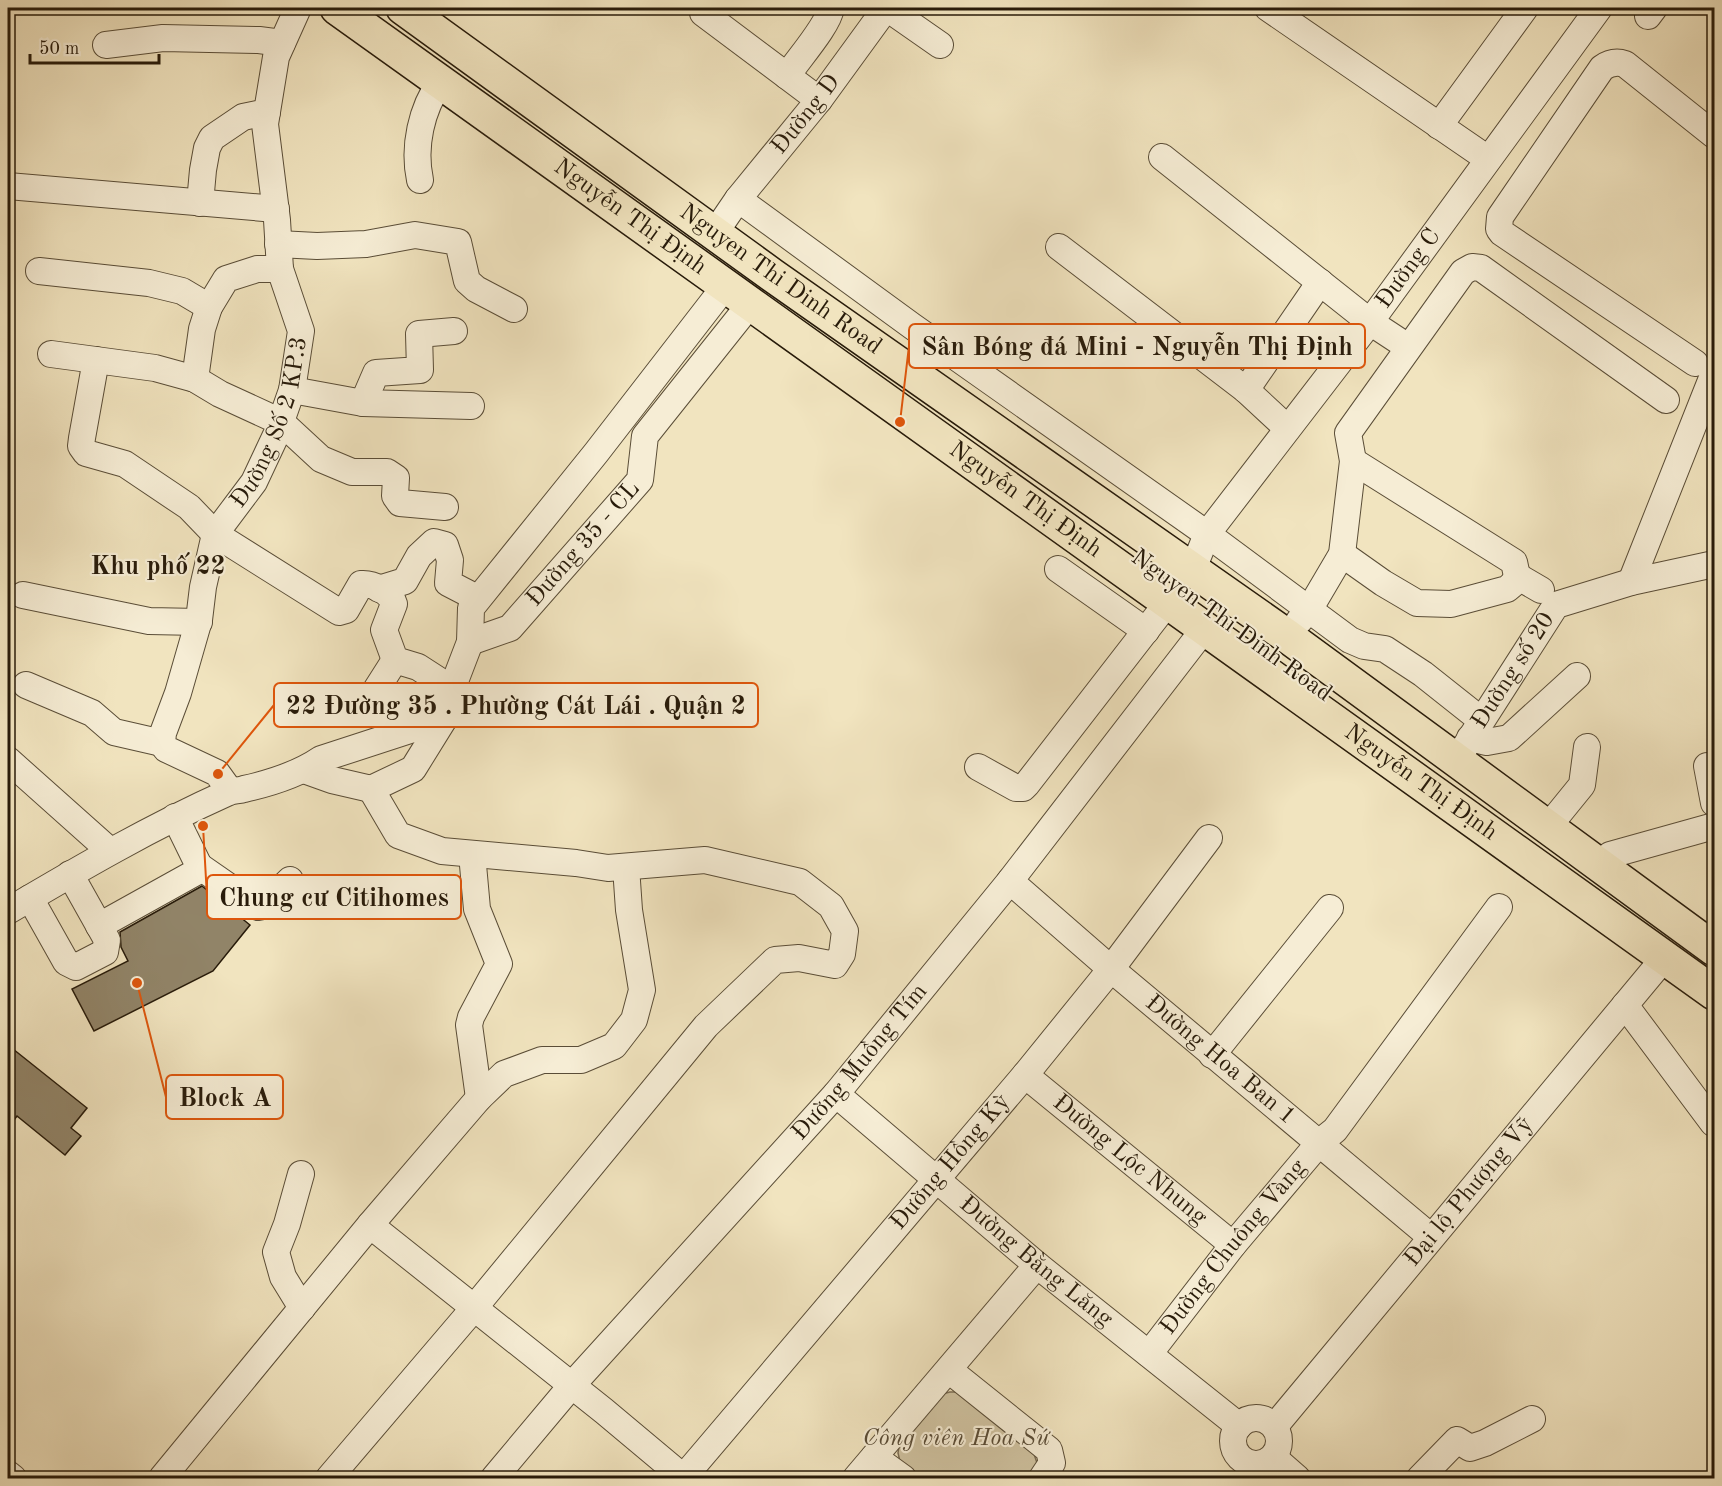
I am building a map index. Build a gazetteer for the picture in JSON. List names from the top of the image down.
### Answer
{
  "streets": {
    "main road": ["Nguyễn Thị Định", "Nguyen Thi Dinh Road"],
    "street": [
      "Đường D",
      "Đường C",
      "Đường Số 2 KP.3",
      "Đường 35 - CL",
      "Đường số 20",
      "Đường Hoa Ban 1",
      "Đường Muồng Tím",
      "Đường Lộc Nhung",
      "Đường Hồng Kỳ",
      "Đại lộ Phượng Vỹ",
      "Đường Chuông Vàng",
      "Đường Bằng Lăng"
    ]
  },
  "crossings": [
    ["Đường D", "Nguyễn Thị Định"],
    ["Nguyễn Thị Định", "Đường C"],
    ["Nguyễn Thị Định", "Nguyen Thi Dinh Road"],
    ["Nguyễn Thị Định", "Đường 35 - CL"],
    ["Nguyễn Thị Định", "Đường số 20"],
    ["Nguyễn Thị Định", "Đường Muồng Tím"],
    ["Nguyễn Thị Định", "Đại lộ Phượng Vỹ"],
    ["Đường C", "Nguyen Thi Dinh Road"],
    ["Nguyen Thi Dinh Road", "Đường 35 - CL"],
    ["Nguyen Thi Dinh Road", "Đường Muồng Tím"],
    ["Đường Hoa Ban 1", "Đường Muồng Tím"],
    ["Đường Hoa Ban 1", "Đường Hồng Kỳ"],
    ["Đường Hoa Ban 1", "Đại lộ Phượng Vỹ"],
    ["Đường Hoa Ban 1", "Đường Chuông Vàng"],
    ["Đường Muồng Tím", "Đường Bằng Lăng"],
    ["Đường Lộc Nhung", "Đường Hồng Kỳ"],
    ["Đường Lộc Nhung", "Đường Chuông Vàng"],
    ["Đường Hồng Kỳ", "Đường Bằng Lăng"],
    ["Đường Chuông Vàng", "Đường Bằng Lăng"]
  ],
  "districts": ["Khu phố 22"],
  "parks": ["Công viên Hoa Sứ"],
  "places": [
    "Sân Bóng đá Mini - Nguyễn Thị Định",
    "22 Đường 35 . Phường Cát Lái . Quận 2",
    "Chung cư Citihomes",
    "Block A"
  ],
  "scale_bar": "50 m"
}
